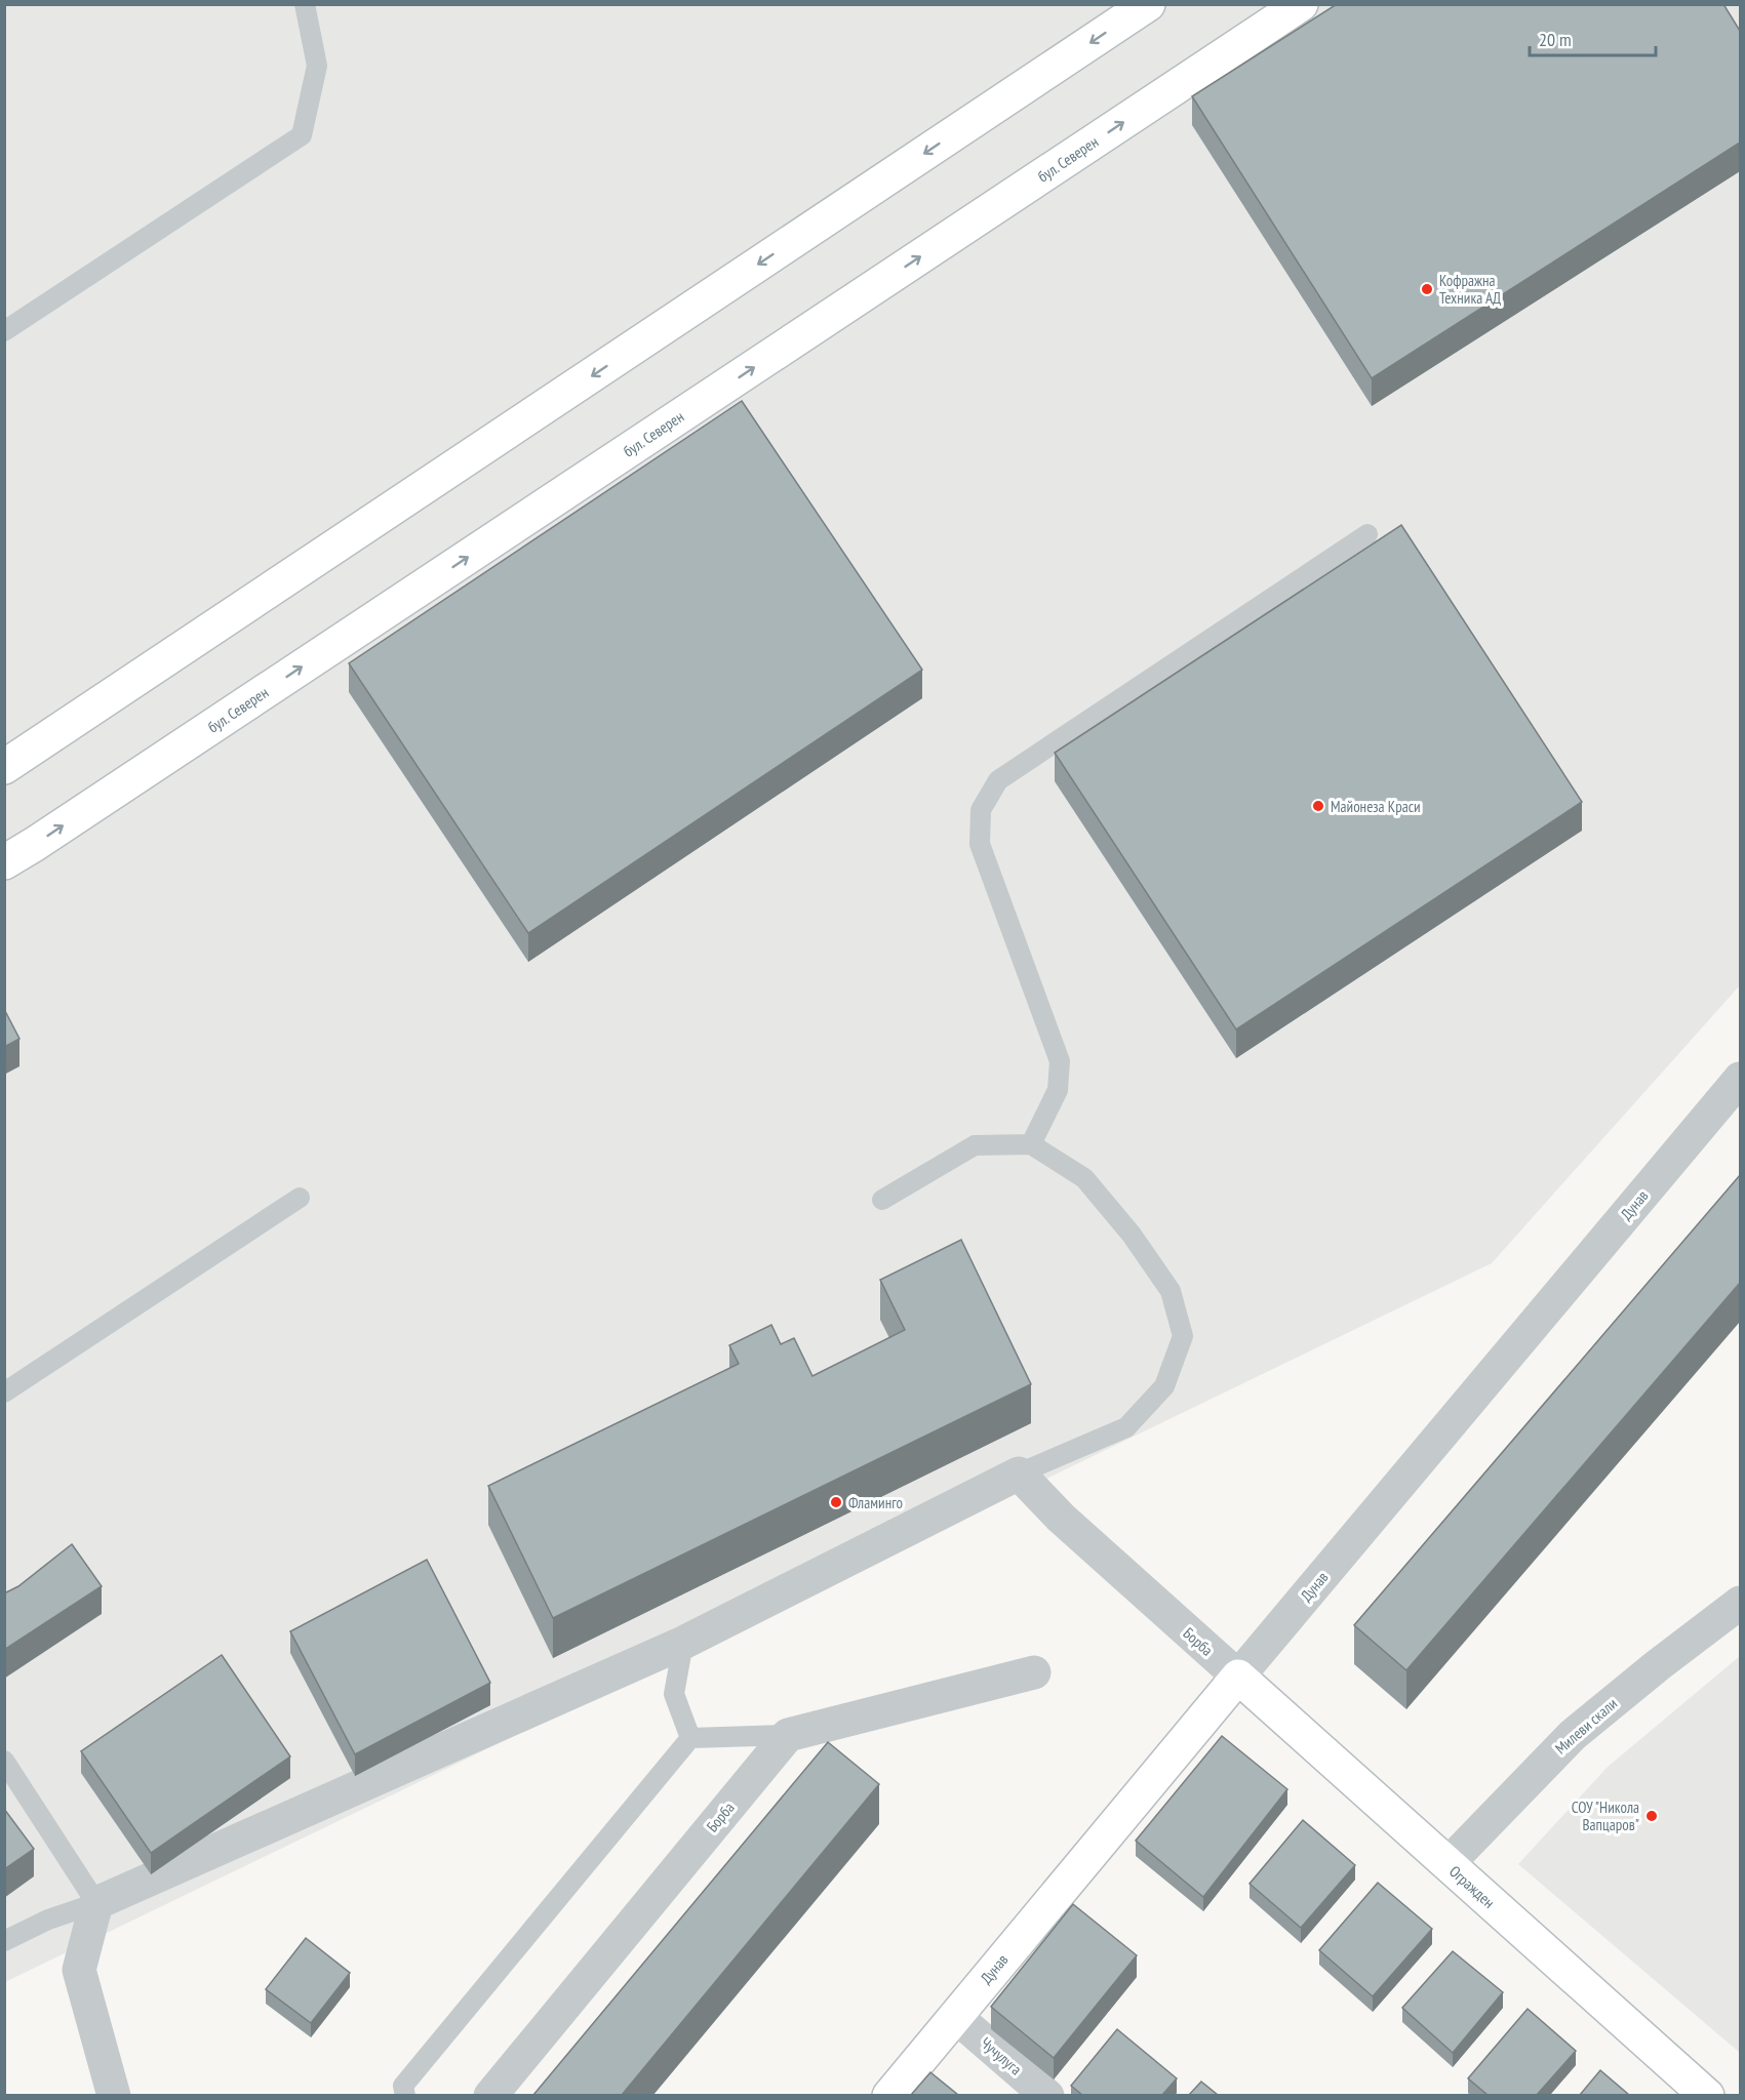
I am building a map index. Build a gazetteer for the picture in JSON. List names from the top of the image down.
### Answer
{
  "streets": {
    "main road": ["бул. Северен", "Дунав", "Огражден"],
    "street": ["Борба", "Милеви скали", "Чучулуга"]
  },
  "crossings": [
    ["Дунав", "Борба"],
    ["Дунав", "Огражден"],
    ["Дунав", "Чучулуга"],
    ["Борба", "Огражден"],
    ["Милеви скали", "Огражден"]
  ],
  "places": [
    "Кофражна Техника АД",
    "Майонеза Краси",
    "Фламинго",
    "СОУ \"Никола Вапцаров\""
  ],
  "scale_bar": "20 m"
}
